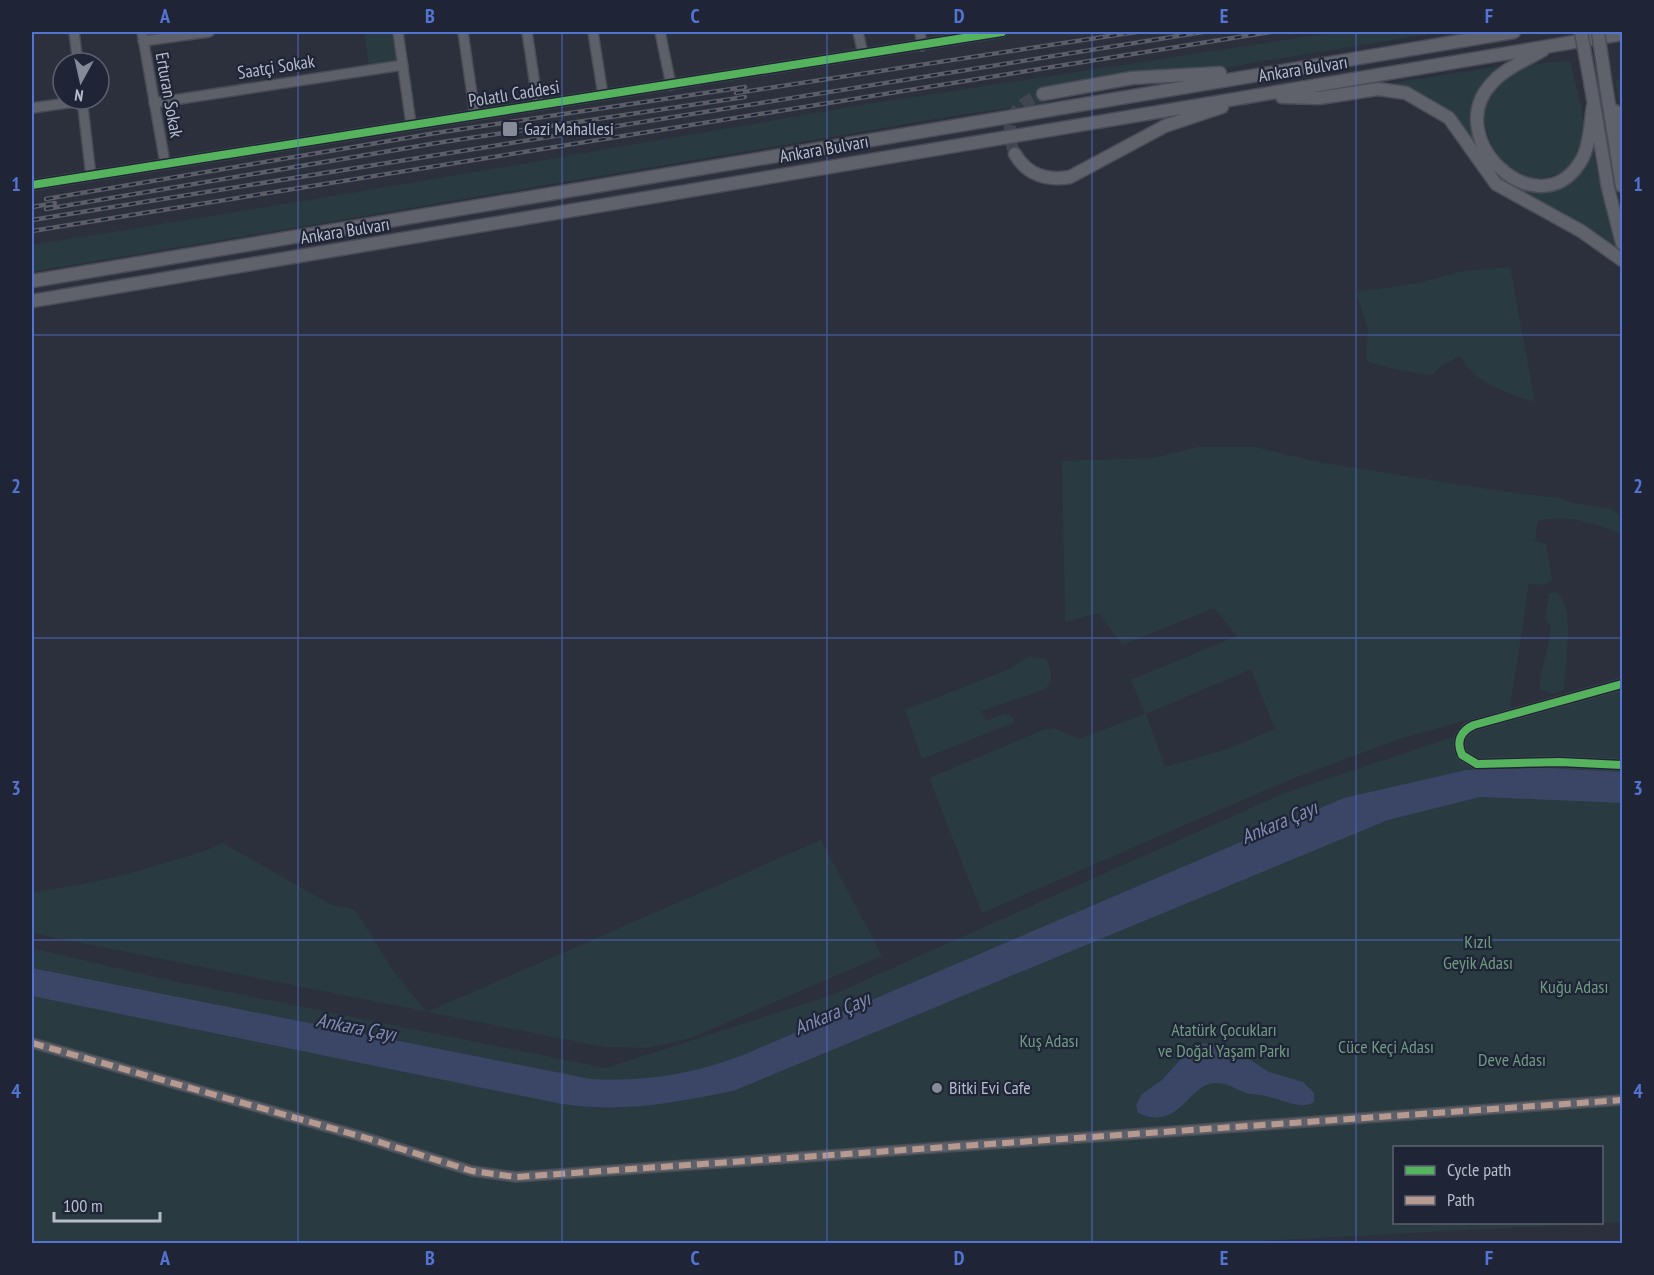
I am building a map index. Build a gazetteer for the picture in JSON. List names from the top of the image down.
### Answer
{
  "streets": {
    "main road": ["Ankara Bulvarı"],
    "street": ["Saatçi Sokak", "Polatlı Caddesi", "Erturan Sokak"]
  },
  "crossings": [
    ["Saatçi Sokak", "Erturan Sokak"],
    ["Polatlı Caddesi", "Erturan Sokak"]
  ],
  "water": ["Ankara Çayı"],
  "parks": [
    "Kızıl Geyik Adası",
    "Kuğu Adası",
    "Atatürk Çocukları ve Doğal Yaşam Parkı",
    "Kuş Adası",
    "Cüce Keçi Adası",
    "Deve Adası"
  ],
  "places": {
    "transit": ["Gazi Mahallesi"],
    "other": ["Bitki Evi Cafe"]
  },
  "legend": ["Cycle path", "Path"],
  "scale_bar": "100 m",
  "north": "bottom",
  "grid": {
    "columns": [
      "A",
      "B",
      "C",
      "D",
      "E",
      "F"
    ],
    "rows": [
      "1",
      "2",
      "3",
      "4"
    ]
  }
}
